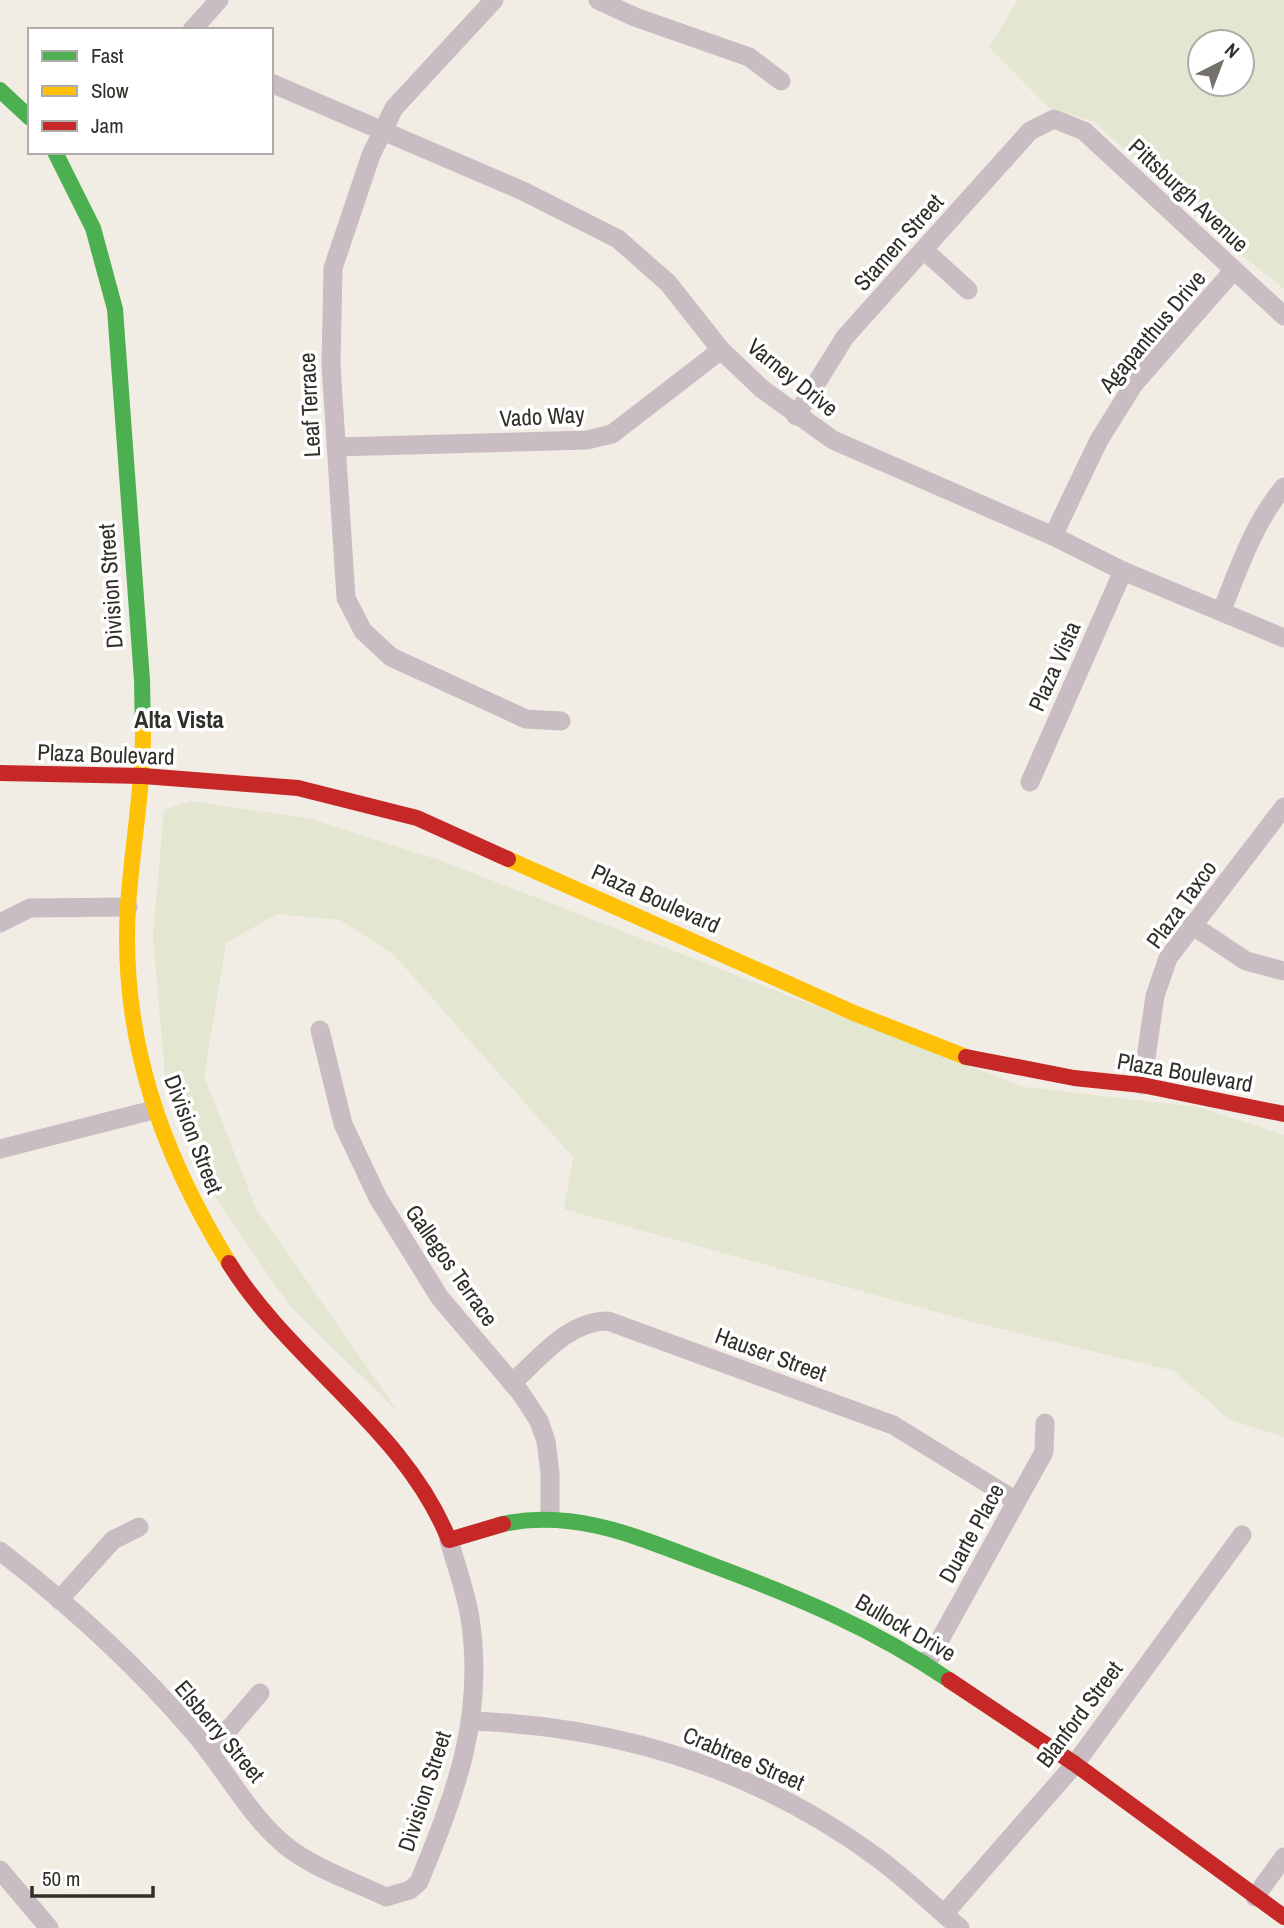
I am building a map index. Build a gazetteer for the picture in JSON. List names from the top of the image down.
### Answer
{
  "streets": {
    "main road": ["Division Street", "Plaza Boulevard", "Bullock Drive"],
    "street": [
      "Pittsburgh Avenue",
      "Stamen Street",
      "Agapanthus Drive",
      "Varney Drive",
      "Leaf Terrace",
      "Vado Way",
      "Plaza Vista",
      "Plaza Taxco",
      "Gallegos Terrace",
      "Hauser Street",
      "Duarte Place",
      "Blanford Street",
      "Elsberry Street",
      "Crabtree Street"
    ]
  },
  "crossings": [
    ["Pittsburgh Avenue", "Stamen Street"],
    ["Pittsburgh Avenue", "Agapanthus Drive"],
    ["Stamen Street", "Varney Drive"],
    ["Agapanthus Drive", "Varney Drive"],
    ["Varney Drive", "Leaf Terrace"],
    ["Varney Drive", "Vado Way"],
    ["Varney Drive", "Plaza Vista"],
    ["Leaf Terrace", "Vado Way"],
    ["Division Street", "Plaza Boulevard"],
    ["Division Street", "Bullock Drive"],
    ["Division Street", "Elsberry Street"],
    ["Division Street", "Crabtree Street"],
    ["Plaza Boulevard", "Plaza Taxco"],
    ["Gallegos Terrace", "Hauser Street"],
    ["Gallegos Terrace", "Bullock Drive"],
    ["Hauser Street", "Duarte Place"],
    ["Duarte Place", "Bullock Drive"],
    ["Bullock Drive", "Blanford Street"],
    ["Blanford Street", "Crabtree Street"]
  ],
  "districts": ["Alta Vista"],
  "legend": ["Fast", "Slow", "Jam"],
  "scale_bar": "50 m",
  "north": "top right"
}
